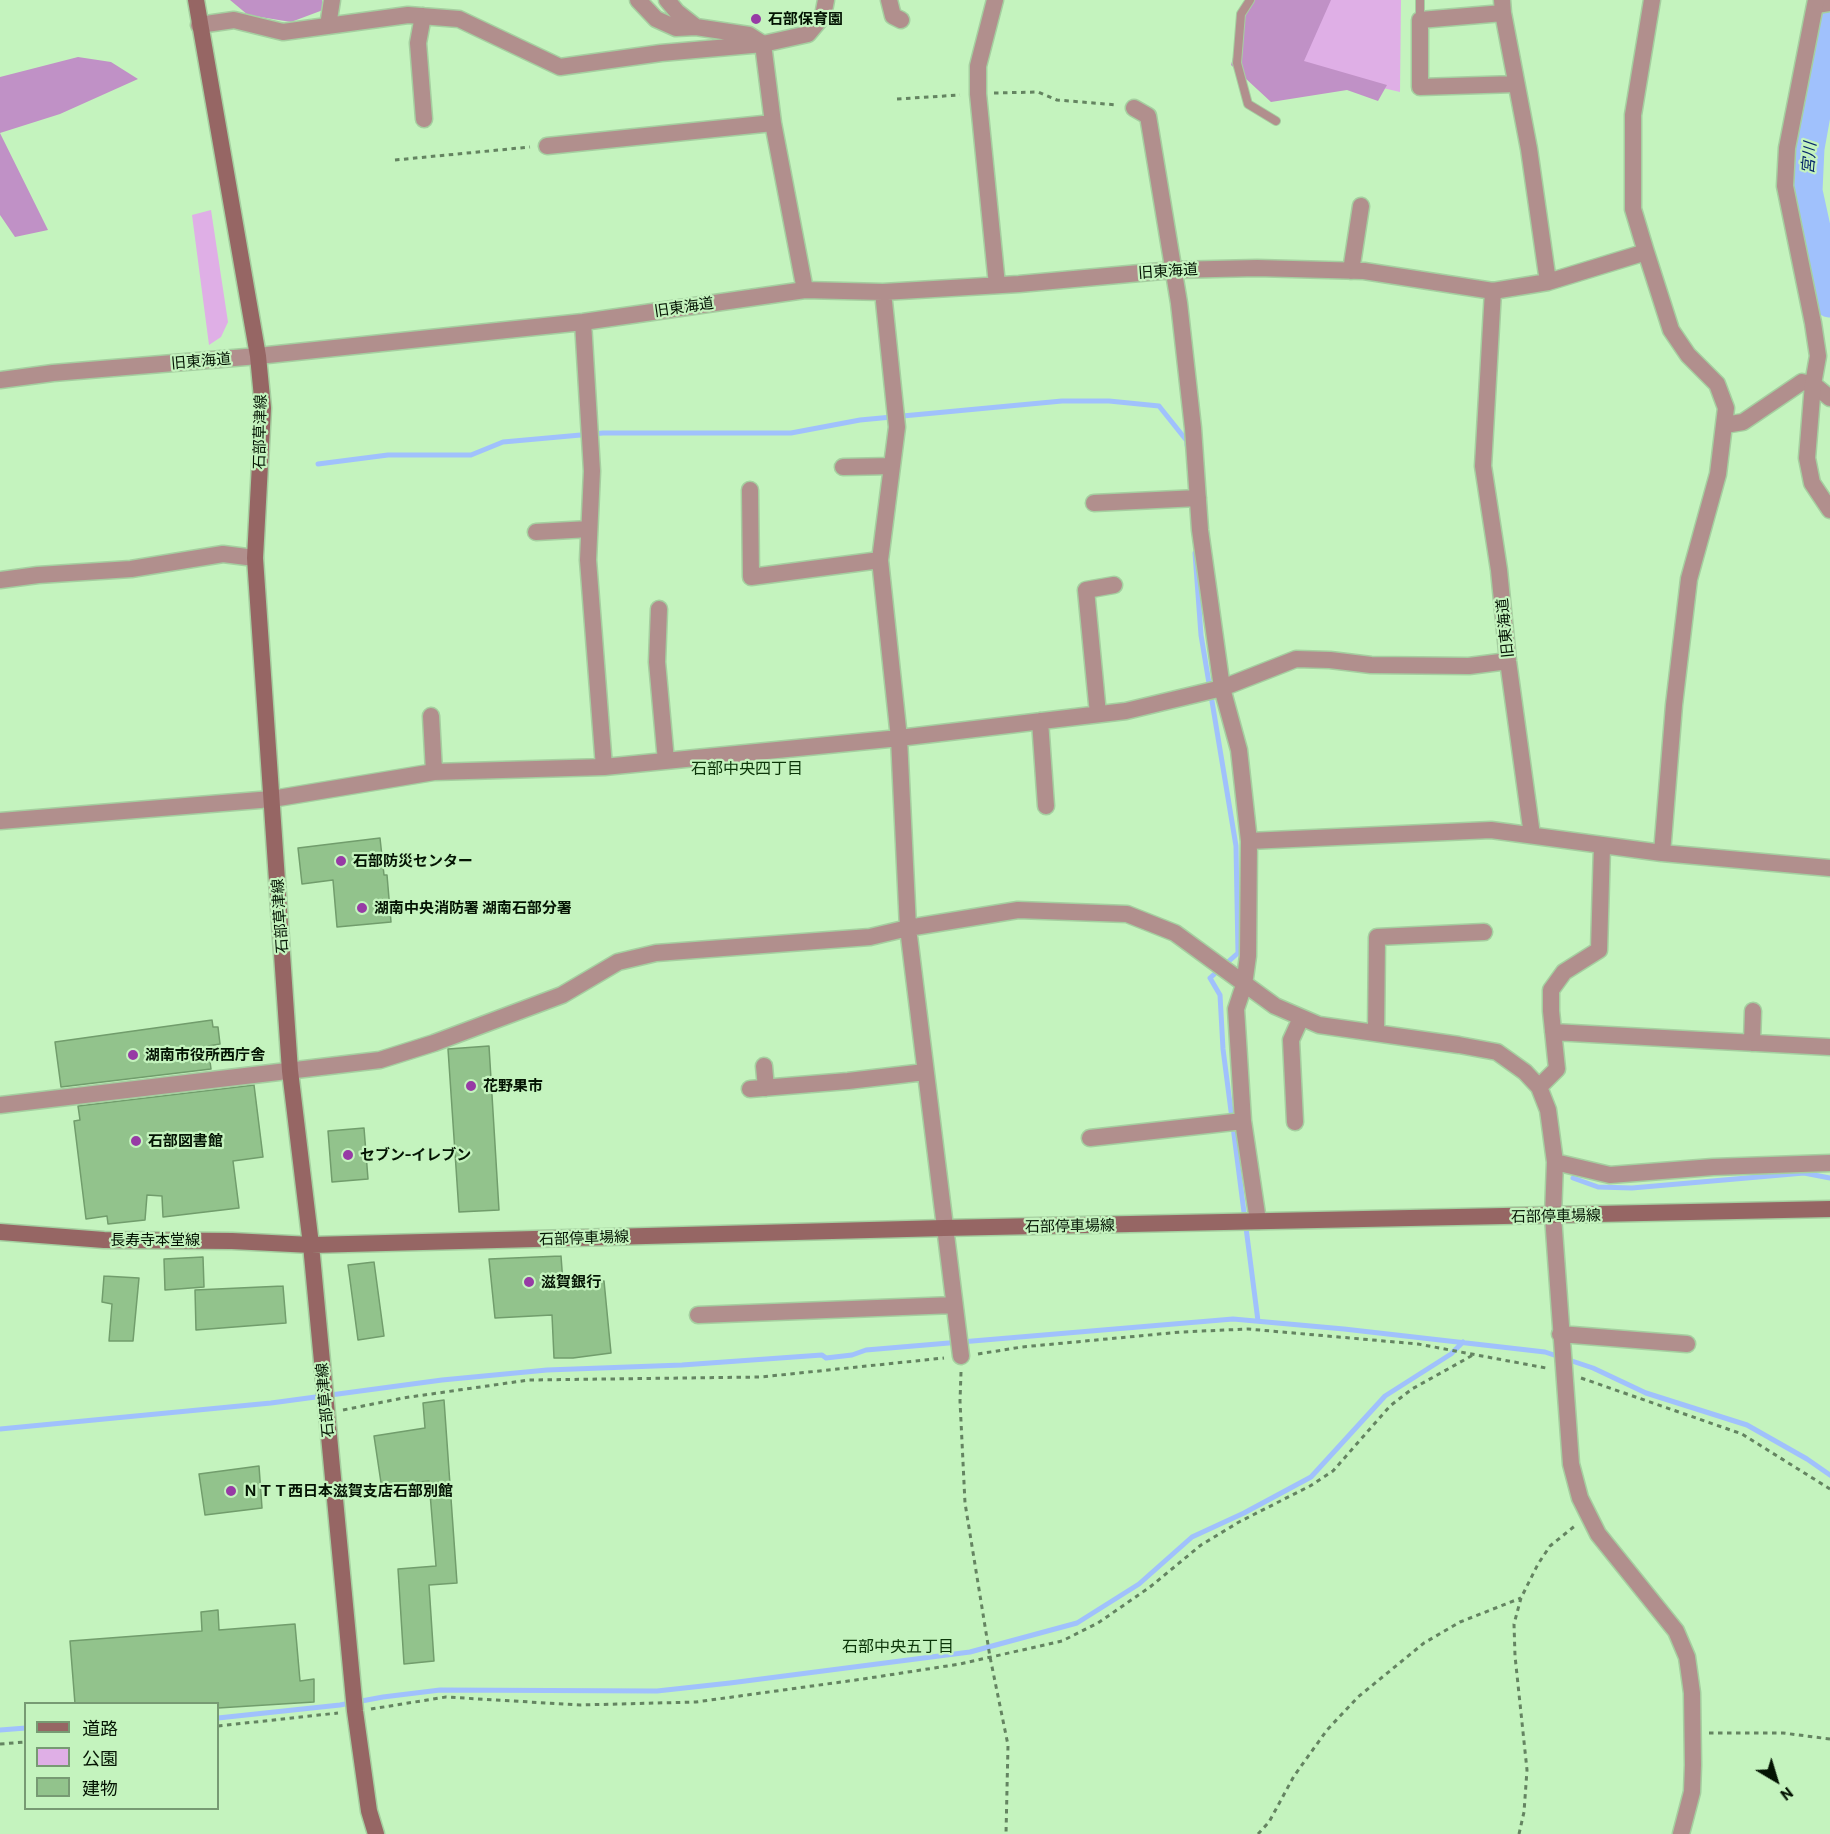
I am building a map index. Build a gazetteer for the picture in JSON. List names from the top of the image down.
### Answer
{
  "streets": {
    "main road": ["石部草津線", "石部停車場線", "長寿寺本堂線"],
    "street": ["旧東海道"]
  },
  "crossings": [
    ["旧東海道", "石部草津線"],
    ["石部草津線", "石部停車場線"],
    ["石部草津線", "長寿寺本堂線"],
    ["石部停車場線", "長寿寺本堂線"]
  ],
  "districts": ["石部中央四丁目", "石部中央五丁目"],
  "water": ["宮川"],
  "places": [
    "石部保育園",
    "石部防災センター",
    "湖南中央消防署 湖南石部分署",
    "湖南市役所西庁舎",
    "花野果市",
    "石部図書館",
    "セブン-イレブン",
    "滋賀銀行",
    "ＮＴＴ西日本滋賀支店石部別館"
  ],
  "legend": ["道路", "公園", "建物"],
  "north": "bottom right"
}
